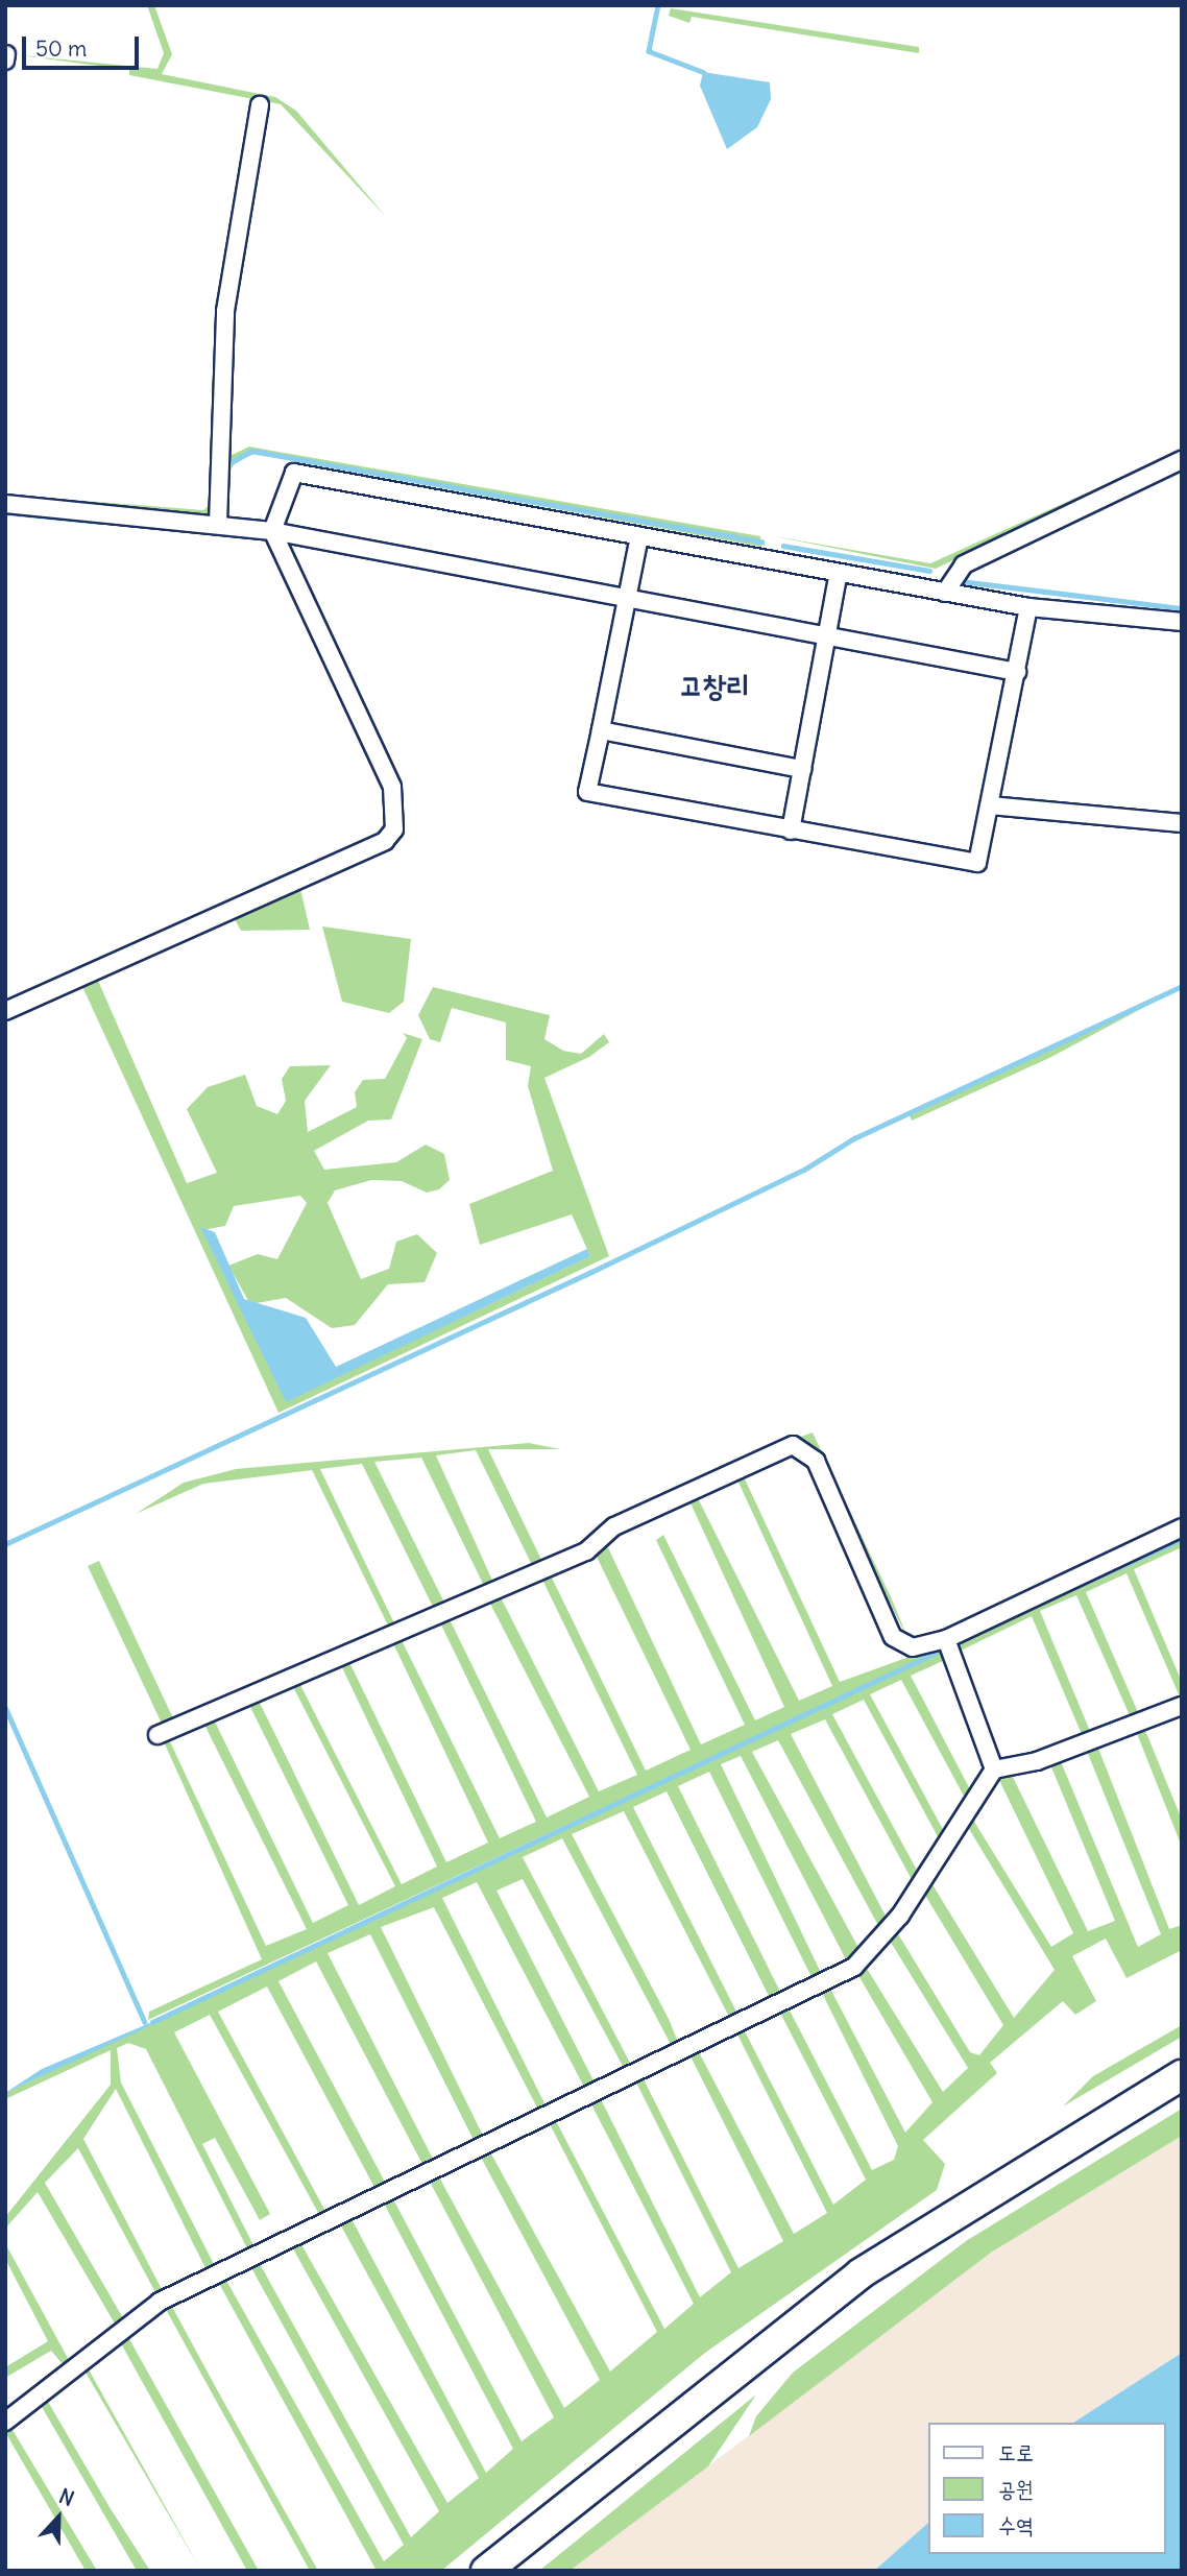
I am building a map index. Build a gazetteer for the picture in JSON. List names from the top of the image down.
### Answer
{
  "districts": ["고창리"],
  "legend": ["도로", "공원", "수역"],
  "scale_bar": "50 m",
  "north": "top"
}
